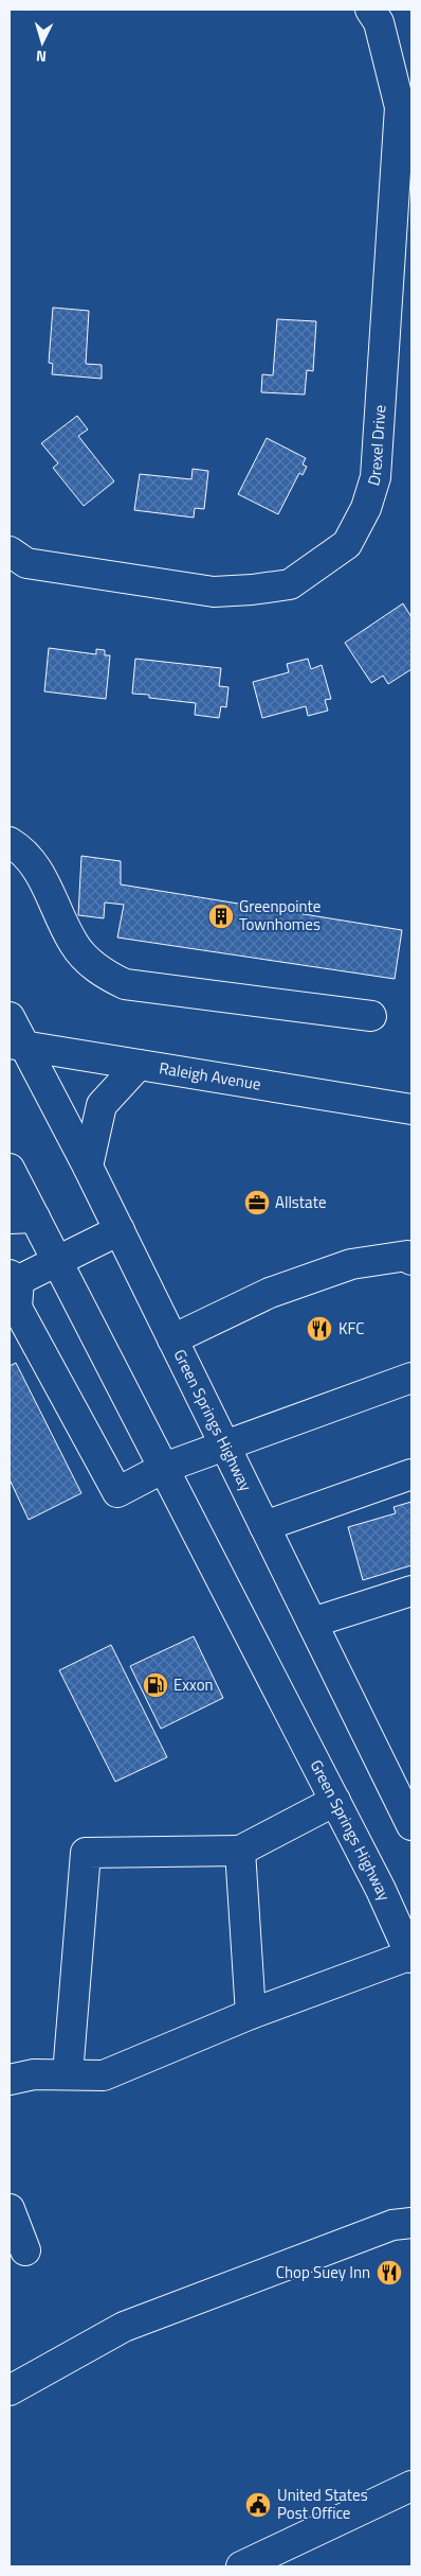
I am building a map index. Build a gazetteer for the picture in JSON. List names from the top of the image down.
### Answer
{
  "streets": {
    "main road": ["Drexel Drive", "Raleigh Avenue", "Green Springs Highway"]
  },
  "crossings": [
    ["Raleigh Avenue", "Green Springs Highway"]
  ],
  "places": {
    "building": ["Greenpointe Townhomes"],
    "office": ["Allstate"],
    "restaurant": ["KFC", "Chop Suey Inn"],
    "fuel station": ["Exxon"],
    "public building": ["United States Post Office"]
  },
  "north": "bottom"
}
